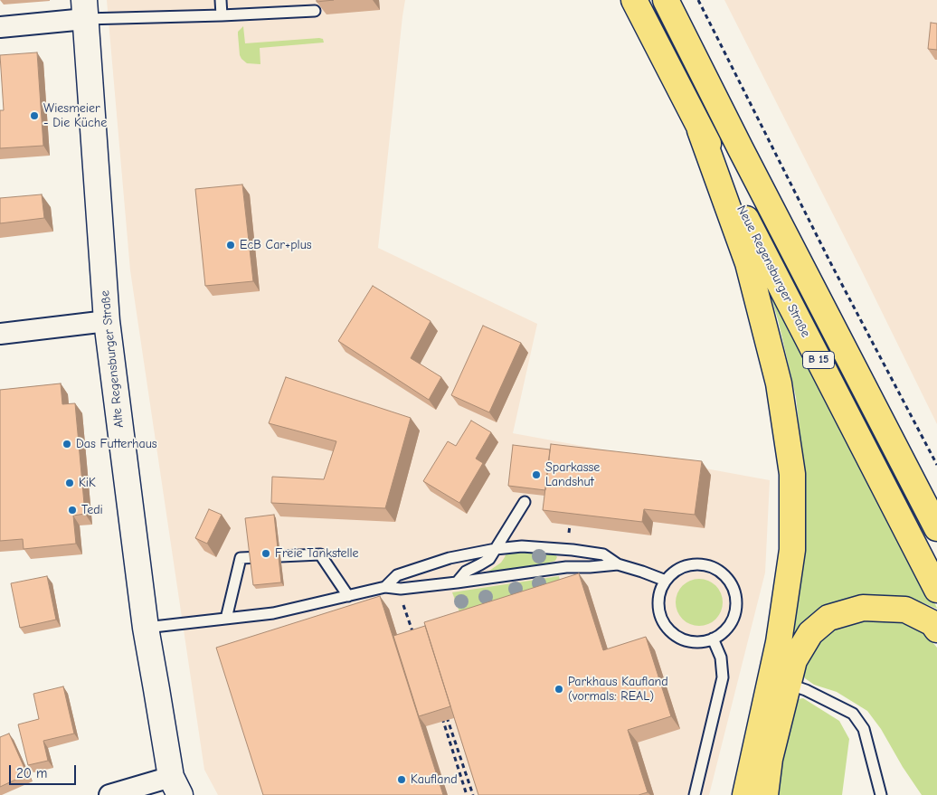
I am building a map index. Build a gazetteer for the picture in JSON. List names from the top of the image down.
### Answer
{
  "streets": {
    "highway": ["Neue Regensburger Straße", "B 15"],
    "street": ["Alte Regensburger Straße"]
  },
  "places": [
    "Wiesmeier - Die Küche",
    "EcB Car+plus",
    "Das Futterhaus",
    "Sparkasse Landshut",
    "KiK",
    "Tedi",
    "Freie Tankstelle",
    "Parkhaus Kaufland (vormals: REAL)",
    "Kaufland"
  ],
  "scale_bar": "20 m"
}
